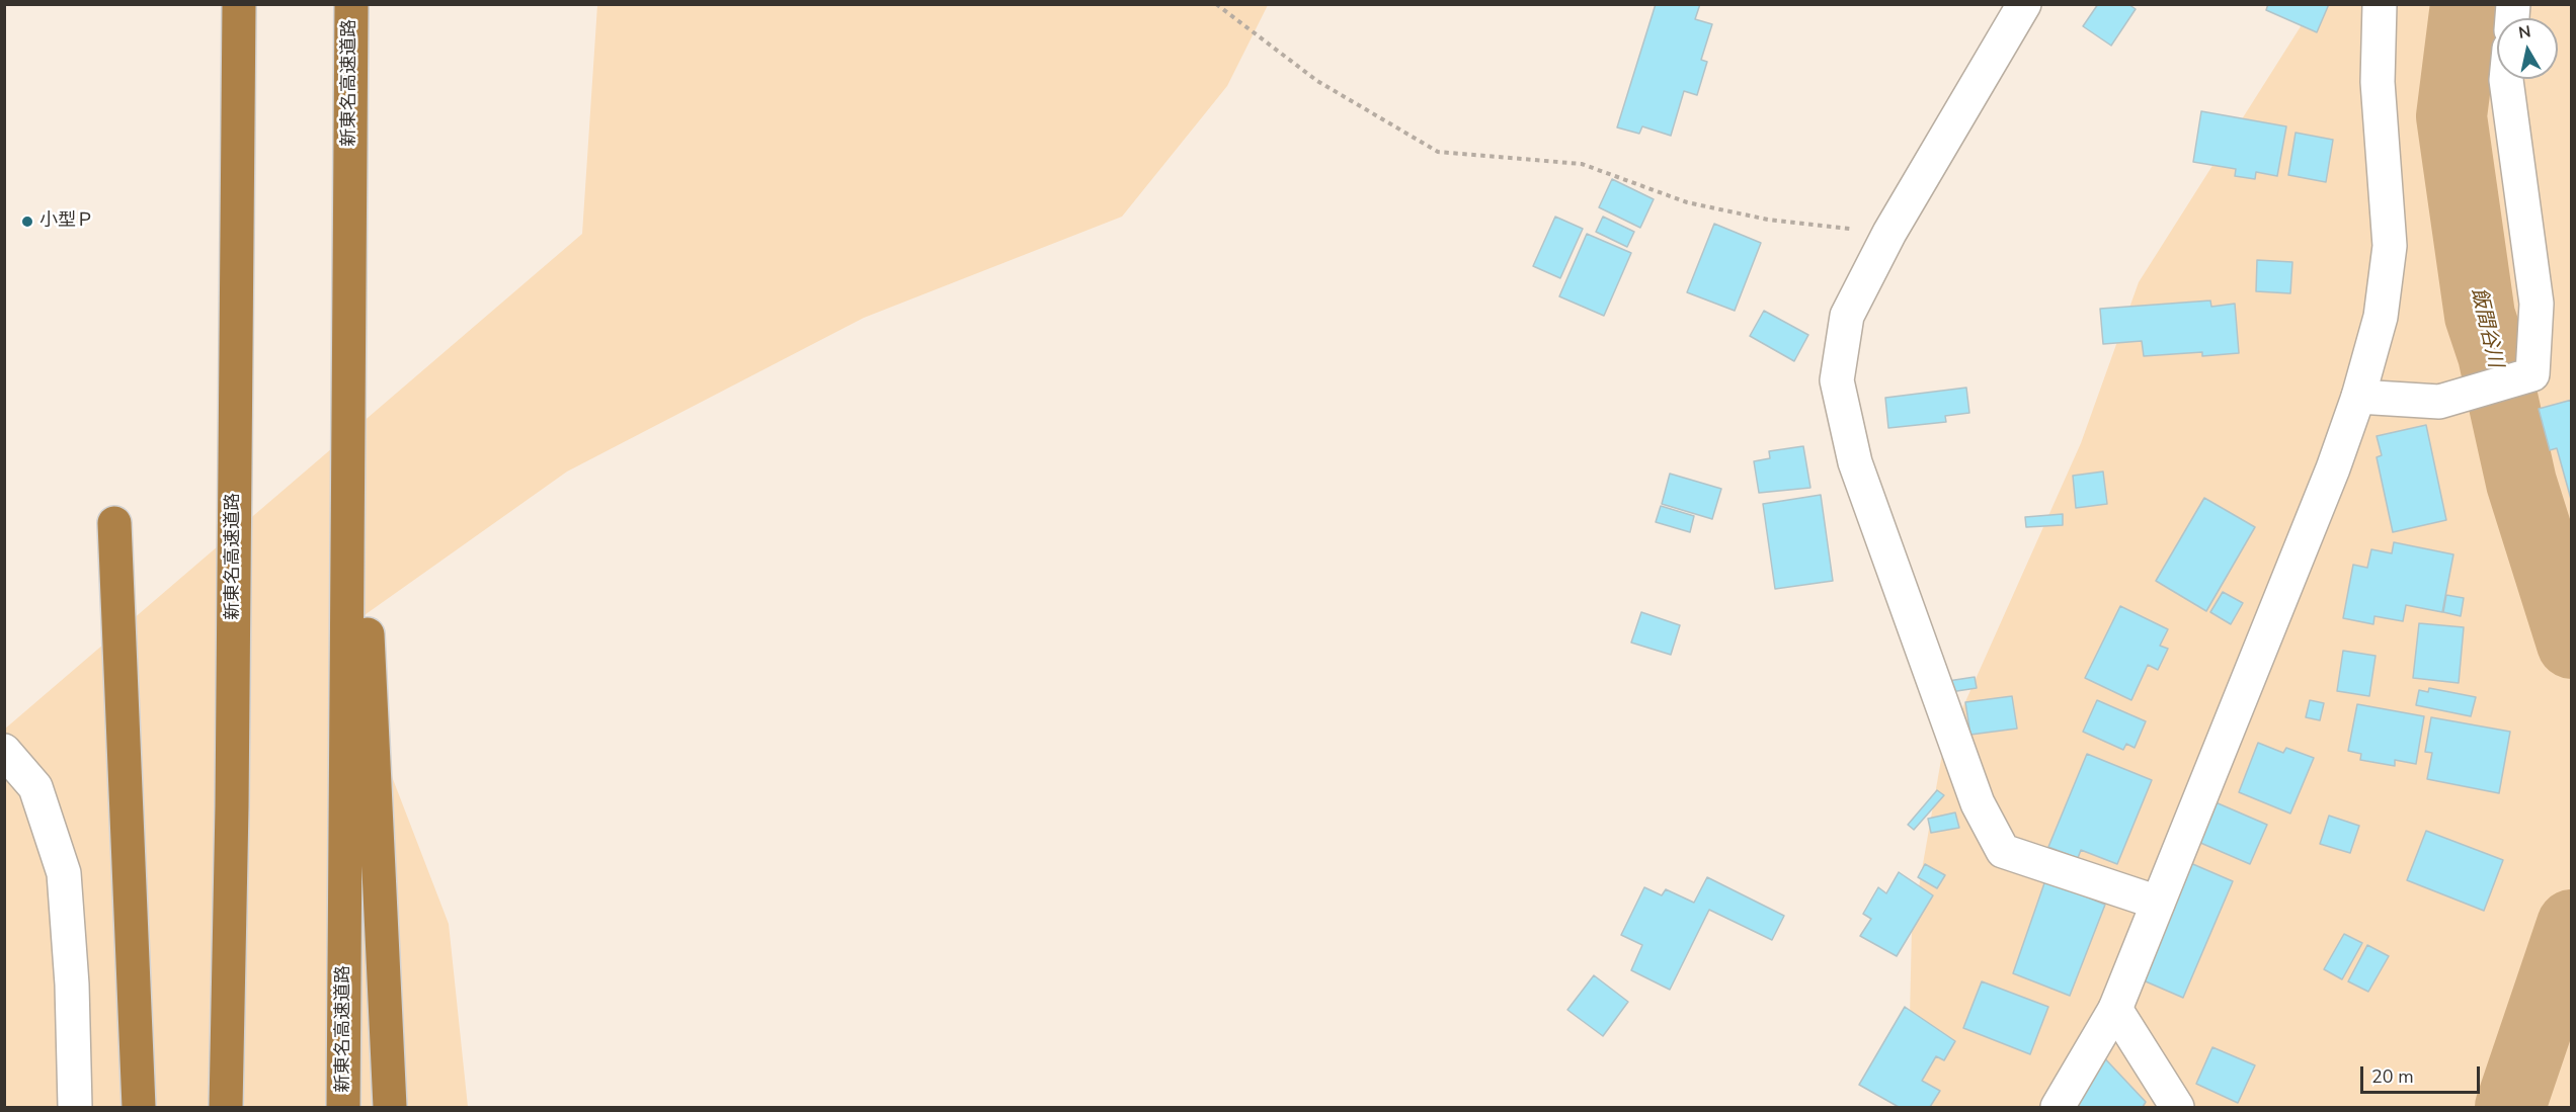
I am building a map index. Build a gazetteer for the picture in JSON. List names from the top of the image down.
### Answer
{
  "streets": {
    "highway": ["新東名高速道路"]
  },
  "water": ["飯間谷川"],
  "places": ["小型Ｐ"],
  "scale_bar": "20 m",
  "north": "top"
}
